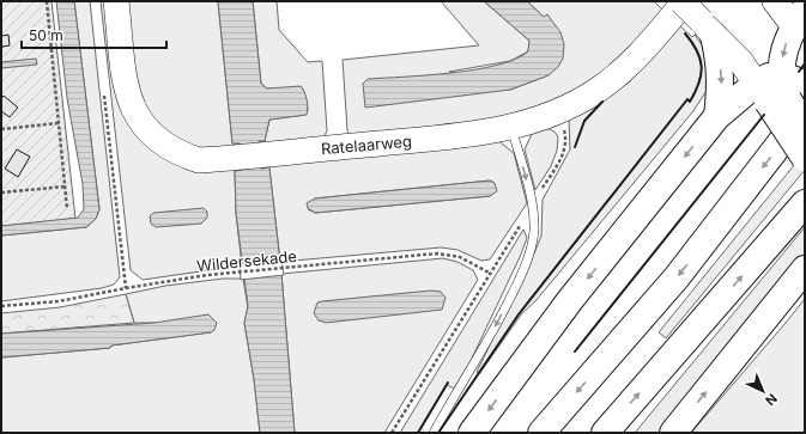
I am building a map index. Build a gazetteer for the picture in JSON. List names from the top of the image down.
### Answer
{
  "streets": {
    "street": ["Ratelaarweg"],
    "path": ["Wildersekade"]
  },
  "scale_bar": "50 m",
  "north": "bottom right"
}
